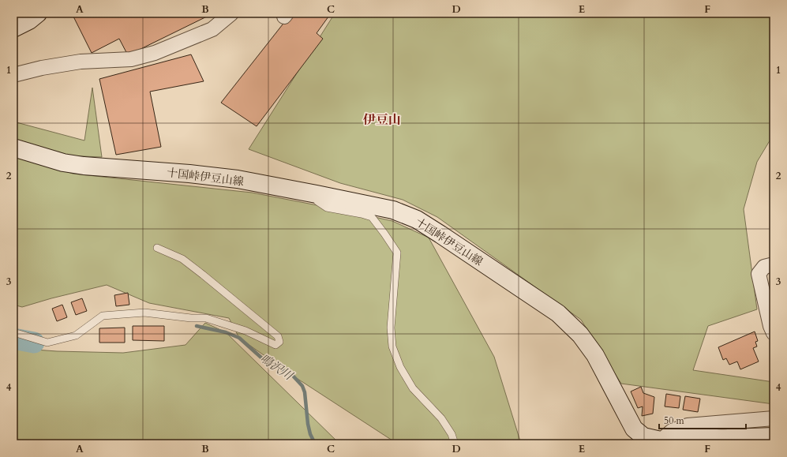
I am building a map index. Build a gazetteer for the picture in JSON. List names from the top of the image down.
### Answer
{
  "streets": {
    "main road": ["十国峠伊豆山線"]
  },
  "districts": ["伊豆山"],
  "water": ["鳴沢川"],
  "scale_bar": "50 m",
  "grid": {
    "columns": [
      "A",
      "B",
      "C",
      "D",
      "E",
      "F"
    ],
    "rows": [
      "1",
      "2",
      "3",
      "4"
    ]
  }
}
